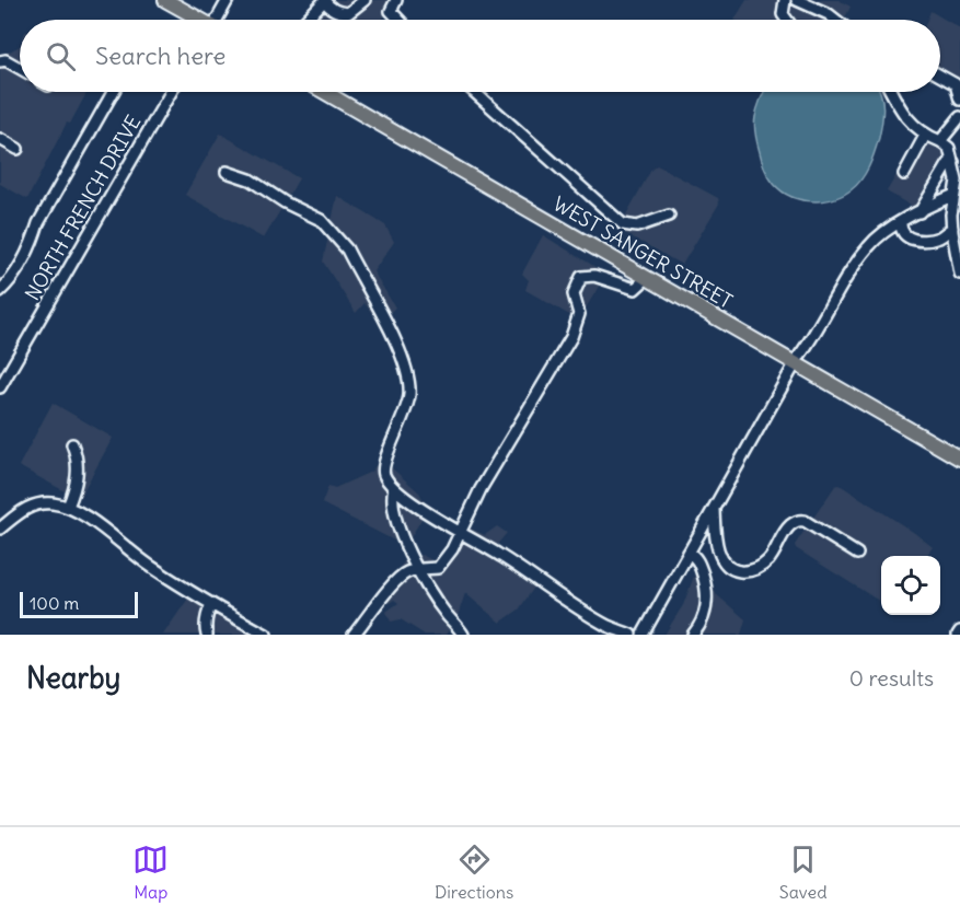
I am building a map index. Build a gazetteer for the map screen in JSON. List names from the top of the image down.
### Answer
{
  "streets": {
    "main road": ["WEST SANGER STREET"],
    "street": ["NORTH FRENCH DRIVE"]
  },
  "scale_bar": "100 m",
  "page": {
    "search": "Search here",
    "scale": "100 m",
    "heading": ["Nearby", "0 results"],
    "nav": ["Map", "Directions", "Saved"]
  }
}
